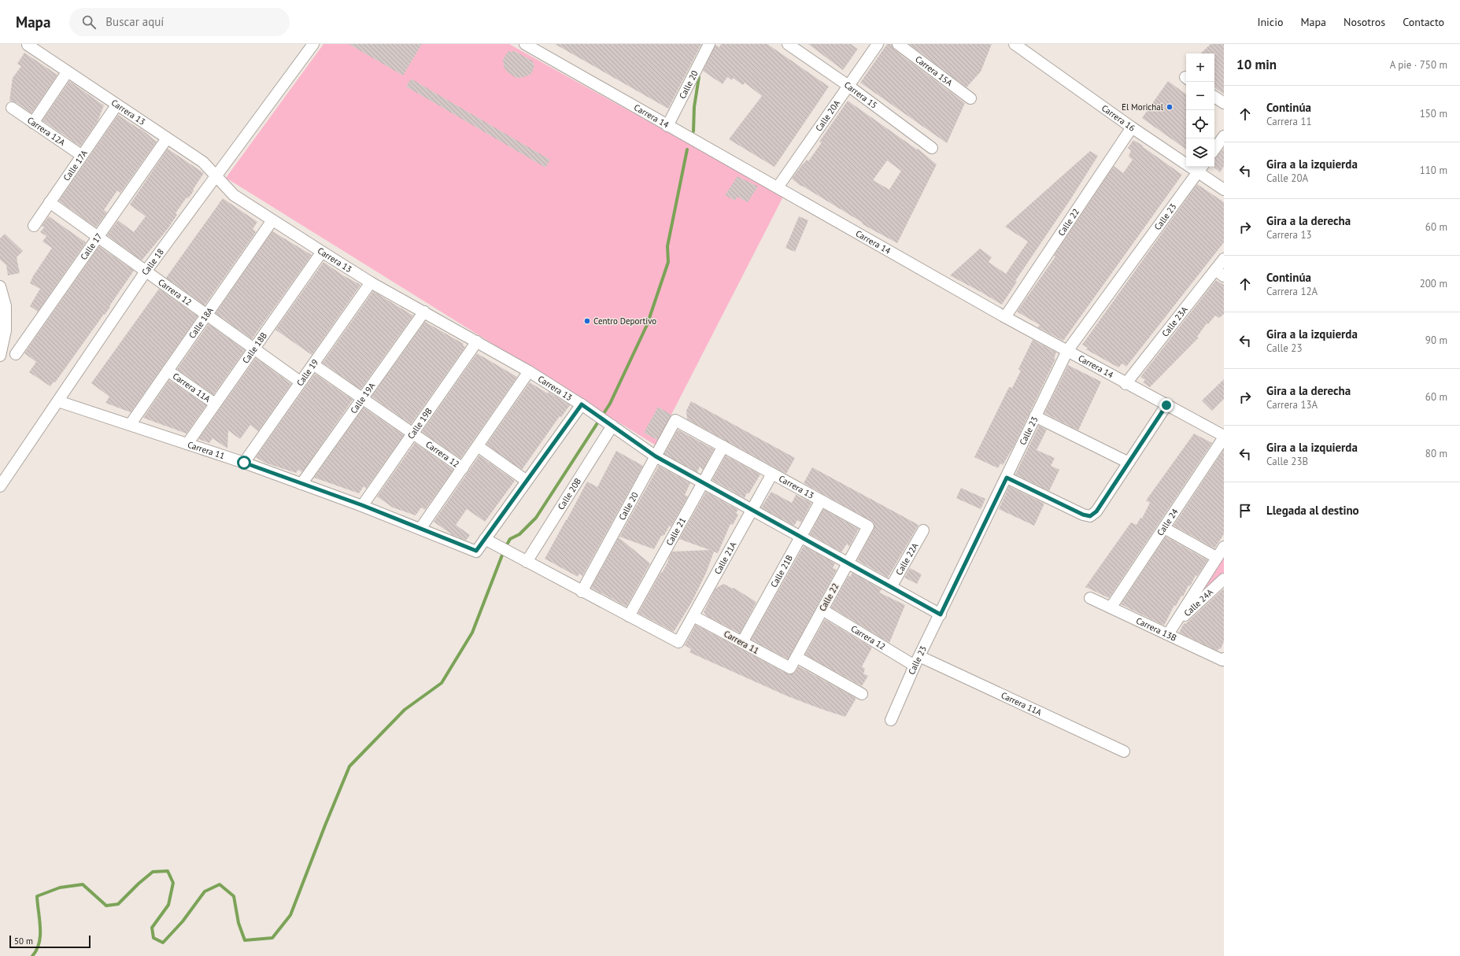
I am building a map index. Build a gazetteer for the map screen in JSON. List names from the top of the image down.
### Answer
{
  "streets": {
    "street": [
      "Carrera 15A",
      "Calle 20",
      "Carrera 15",
      "Carrera 13",
      "Calle 20A",
      "Carrera 14",
      "Carrera 16",
      "Carrera 12A",
      "Calle 17A",
      "Calle 23",
      "Calle 22",
      "Calle 17",
      "Calle 18",
      "Carrera 12",
      "Calle 23A",
      "Calle 18A",
      "Calle 18B",
      "Calle 19",
      "Carrera 11A",
      "Calle 19A",
      "Calle 19B",
      "Carrera 11",
      "Calle 20B",
      "Calle 24",
      "Calle 21",
      "Calle 21A",
      "Calle 22A",
      "Calle 21B",
      "Calle 24A",
      "Carrera 13B"
    ]
  },
  "crossings": [
    ["Calle 20", "Carrera 13"],
    ["Calle 20", "Carrera 14"],
    ["Carrera 15", "Calle 20A"],
    ["Carrera 13", "Calle 17A"],
    ["Carrera 13", "Calle 22"],
    ["Carrera 13", "Calle 17"],
    ["Carrera 13", "Calle 18"],
    ["Carrera 13", "Calle 18A"],
    ["Carrera 13", "Calle 18B"],
    ["Carrera 13", "Calle 19"],
    ["Carrera 13", "Calle 19A"],
    ["Carrera 13", "Calle 19B"],
    ["Carrera 13", "Calle 20B"],
    ["Carrera 13", "Calle 21"],
    ["Carrera 13", "Calle 21A"],
    ["Carrera 13", "Calle 21B"],
    ["Calle 20A", "Carrera 14"],
    ["Carrera 14", "Calle 23"],
    ["Carrera 14", "Calle 22"],
    ["Carrera 14", "Calle 23A"],
    ["Carrera 14", "Calle 24"],
    ["Carrera 16", "Calle 23"],
    ["Carrera 16", "Calle 22"],
    ["Carrera 12A", "Calle 17A"],
    ["Calle 17A", "Carrera 12"],
    ["Calle 23", "Carrera 12"],
    ["Calle 23", "Carrera 11A"],
    ["Calle 22", "Carrera 12"],
    ["Calle 22", "Carrera 11"],
    ["Calle 17", "Carrera 12"],
    ["Calle 18", "Carrera 12"],
    ["Calle 18", "Carrera 11"],
    ["Carrera 12", "Calle 18A"],
    ["Carrera 12", "Calle 18B"],
    ["Carrera 12", "Calle 19"],
    ["Carrera 12", "Carrera 11A"],
    ["Carrera 12", "Calle 19A"],
    ["Carrera 12", "Calle 19B"],
    ["Calle 18A", "Carrera 11A"],
    ["Calle 18A", "Carrera 11"],
    ["Calle 18B", "Carrera 11A"],
    ["Calle 18B", "Carrera 11"],
    ["Calle 19", "Carrera 11"],
    ["Calle 19A", "Carrera 11"],
    ["Calle 19B", "Carrera 11"],
    ["Carrera 11", "Calle 21A"],
    ["Carrera 11", "Calle 21B"],
    ["Calle 24", "Carrera 13B"],
    ["Calle 21", "Calle 21A"],
    ["Calle 24A", "Carrera 13B"]
  ],
  "places": ["El Morichal", "Centro Deportivo"],
  "scale_bar": "50 m",
  "page": {
    "header": "Mapa",
    "search": "Buscar aquí",
    "nav": [
      "Inicio",
      "Mapa",
      "Nosotros",
      "Contacto"
    ],
    "heading": ["10 min", "A pie · 750 m"],
    "map_buttons": ["+", "−"],
    "list": [
      ["Continúa", "Carrera 11", "150 m"],
      ["Gira a la izquierda", "Calle 20A", "110 m"],
      ["Gira a la derecha", "Carrera 13", "60 m"],
      ["Continúa", "Carrera 12A", "200 m"],
      ["Gira a la izquierda", "Calle 23", "90 m"],
      ["Gira a la derecha", "Carrera 13A", "60 m"],
      ["Gira a la izquierda", "Calle 23B", "80 m"],
      "Llegada al destino"
    ],
    "scale": "50 m"
  }
}
